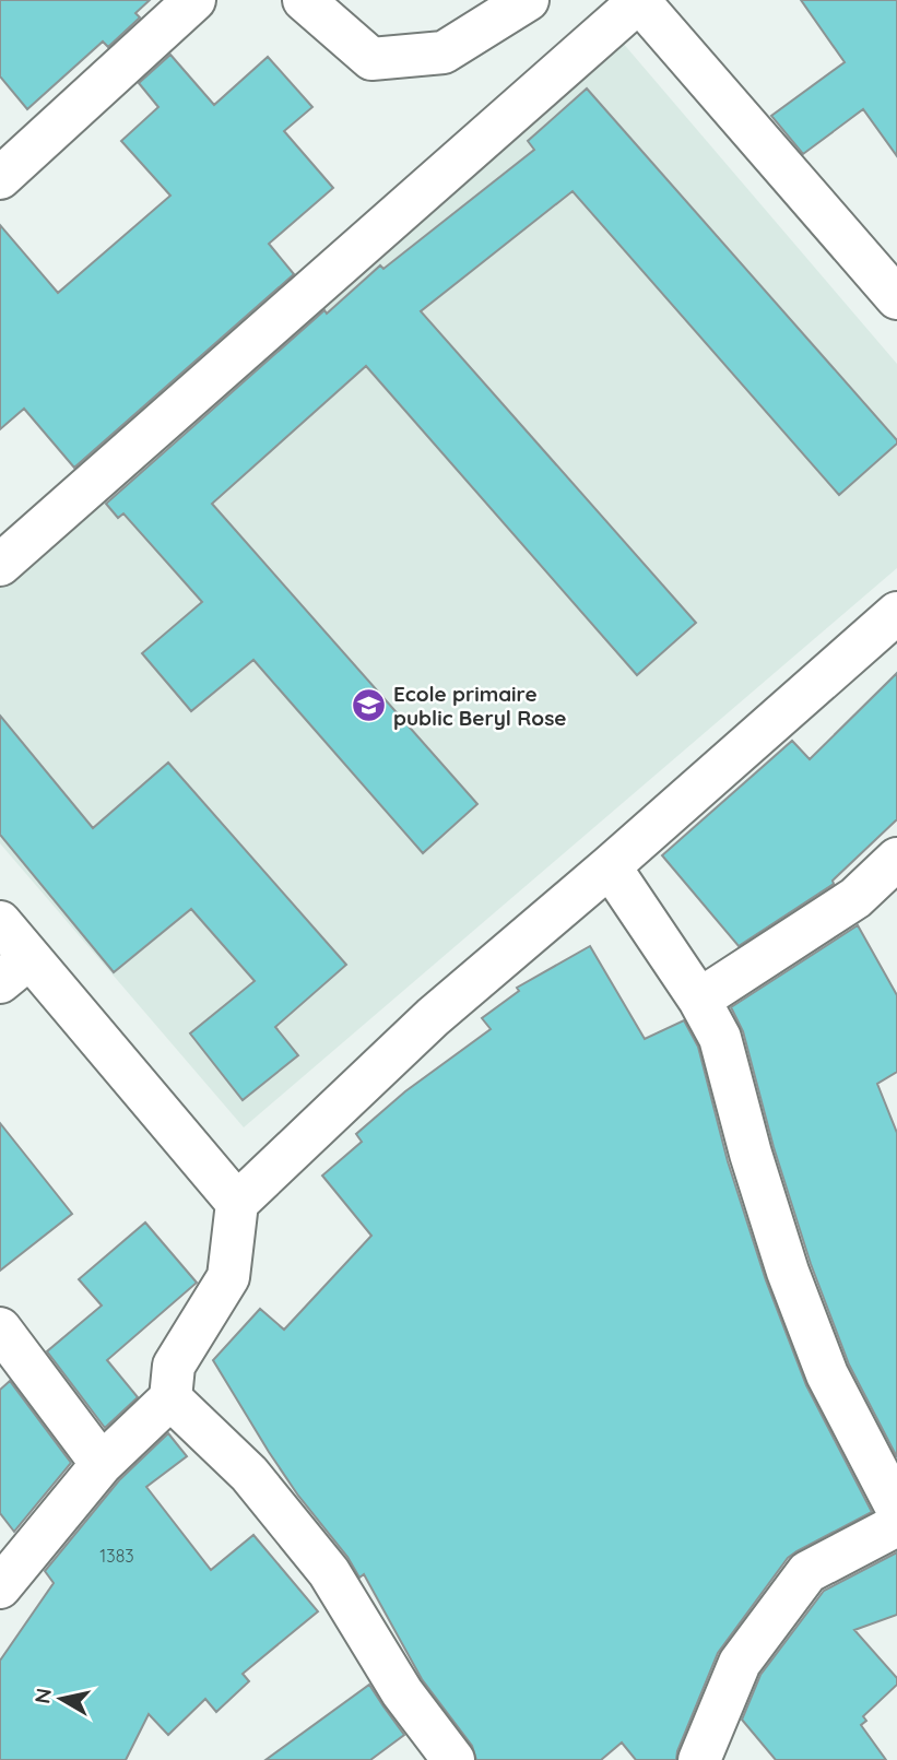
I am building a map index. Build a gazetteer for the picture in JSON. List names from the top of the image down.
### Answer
{
  "places": {
    "school or university": ["Ecole primaire public Beryl Rose"]
  },
  "house_numbers": ["1383"],
  "north": "left"
}
